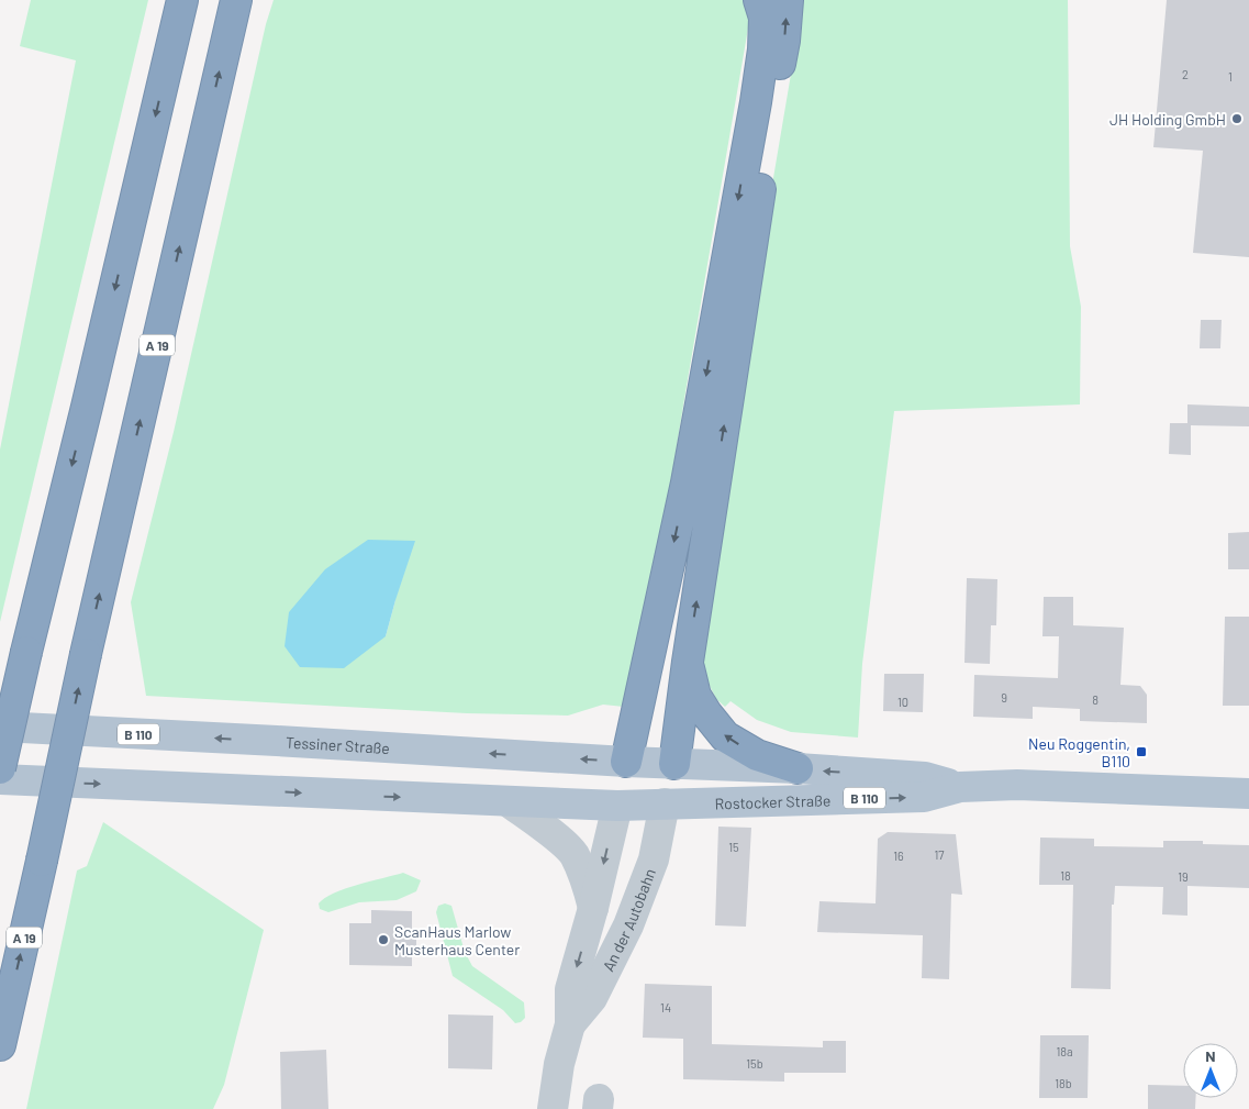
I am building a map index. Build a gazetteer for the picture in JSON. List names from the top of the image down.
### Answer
{
  "streets": {
    "highway": ["A 19"],
    "main road": ["B 110", "Tessiner Straße", "Rostocker Straße"],
    "street": ["An der Autobahn"]
  },
  "crossings": [
    ["B 110", "Rostocker Straße"],
    ["B 110", "An der Autobahn"],
    ["Tessiner Straße", "Rostocker Straße"],
    ["Rostocker Straße", "An der Autobahn"]
  ],
  "places": {
    "other": ["JH Holding GmbH", "ScanHaus Marlow Musterhaus Center"],
    "transit": ["Neu Roggentin, B110"]
  },
  "house_numbers": [
    "2",
    "1",
    "9",
    "8",
    "10",
    "15",
    "17",
    "16",
    "18",
    "19",
    "14",
    "18a",
    "15b",
    "18b"
  ],
  "north": "top"
}
